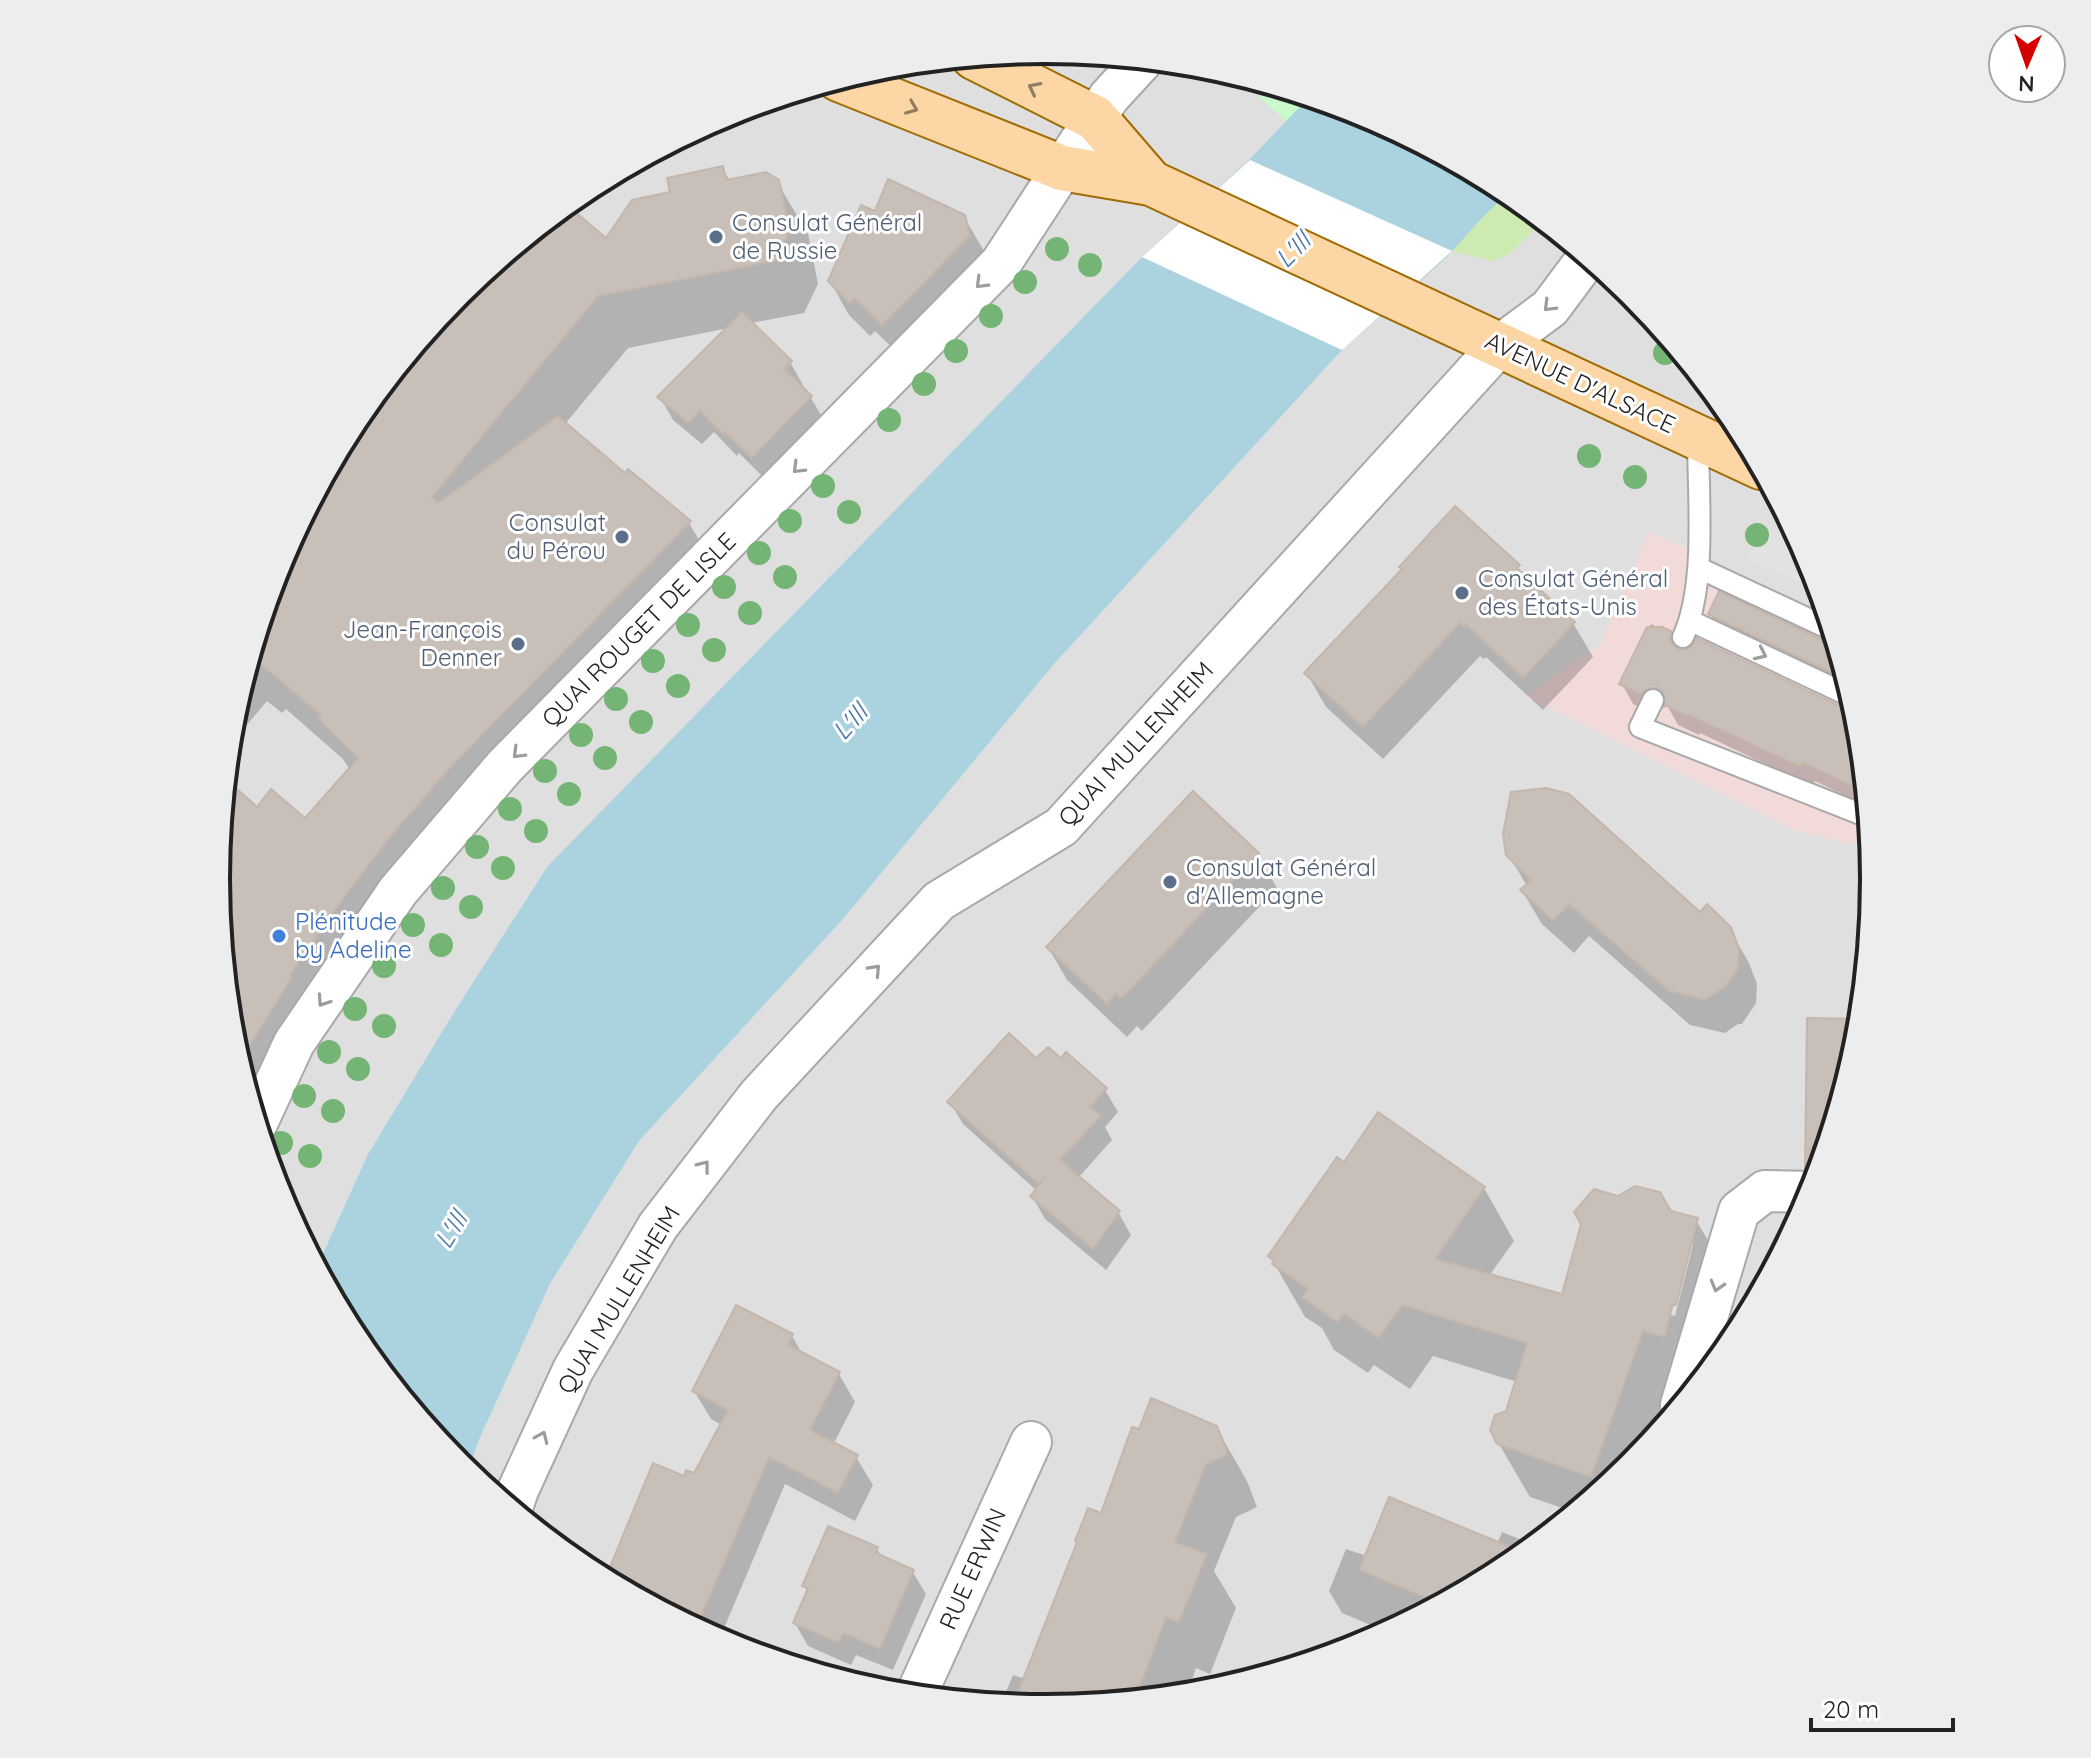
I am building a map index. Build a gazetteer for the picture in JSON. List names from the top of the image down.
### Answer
{
  "streets": {
    "main road": ["AVENUE D'ALSACE"],
    "street": ["QUAI ROUGET DE LISLE", "QUAI MULLENHEIM", "RUE ERWIN"]
  },
  "crossings": [
    ["AVENUE D'ALSACE", "QUAI MULLENHEIM"]
  ],
  "one_way": ["QUAI ROUGET DE LISLE", "QUAI MULLENHEIM"],
  "water": ["L'Ill"],
  "places": [
    "Consulat Général de Russie",
    "Consulat du Pérou",
    "Consulat Général des États-Unis",
    "Jean-François Denner",
    "Consulat Général d'Allemagne",
    "Plénitude by Adeline"
  ],
  "scale_bar": "20 m",
  "north": "bottom"
}
